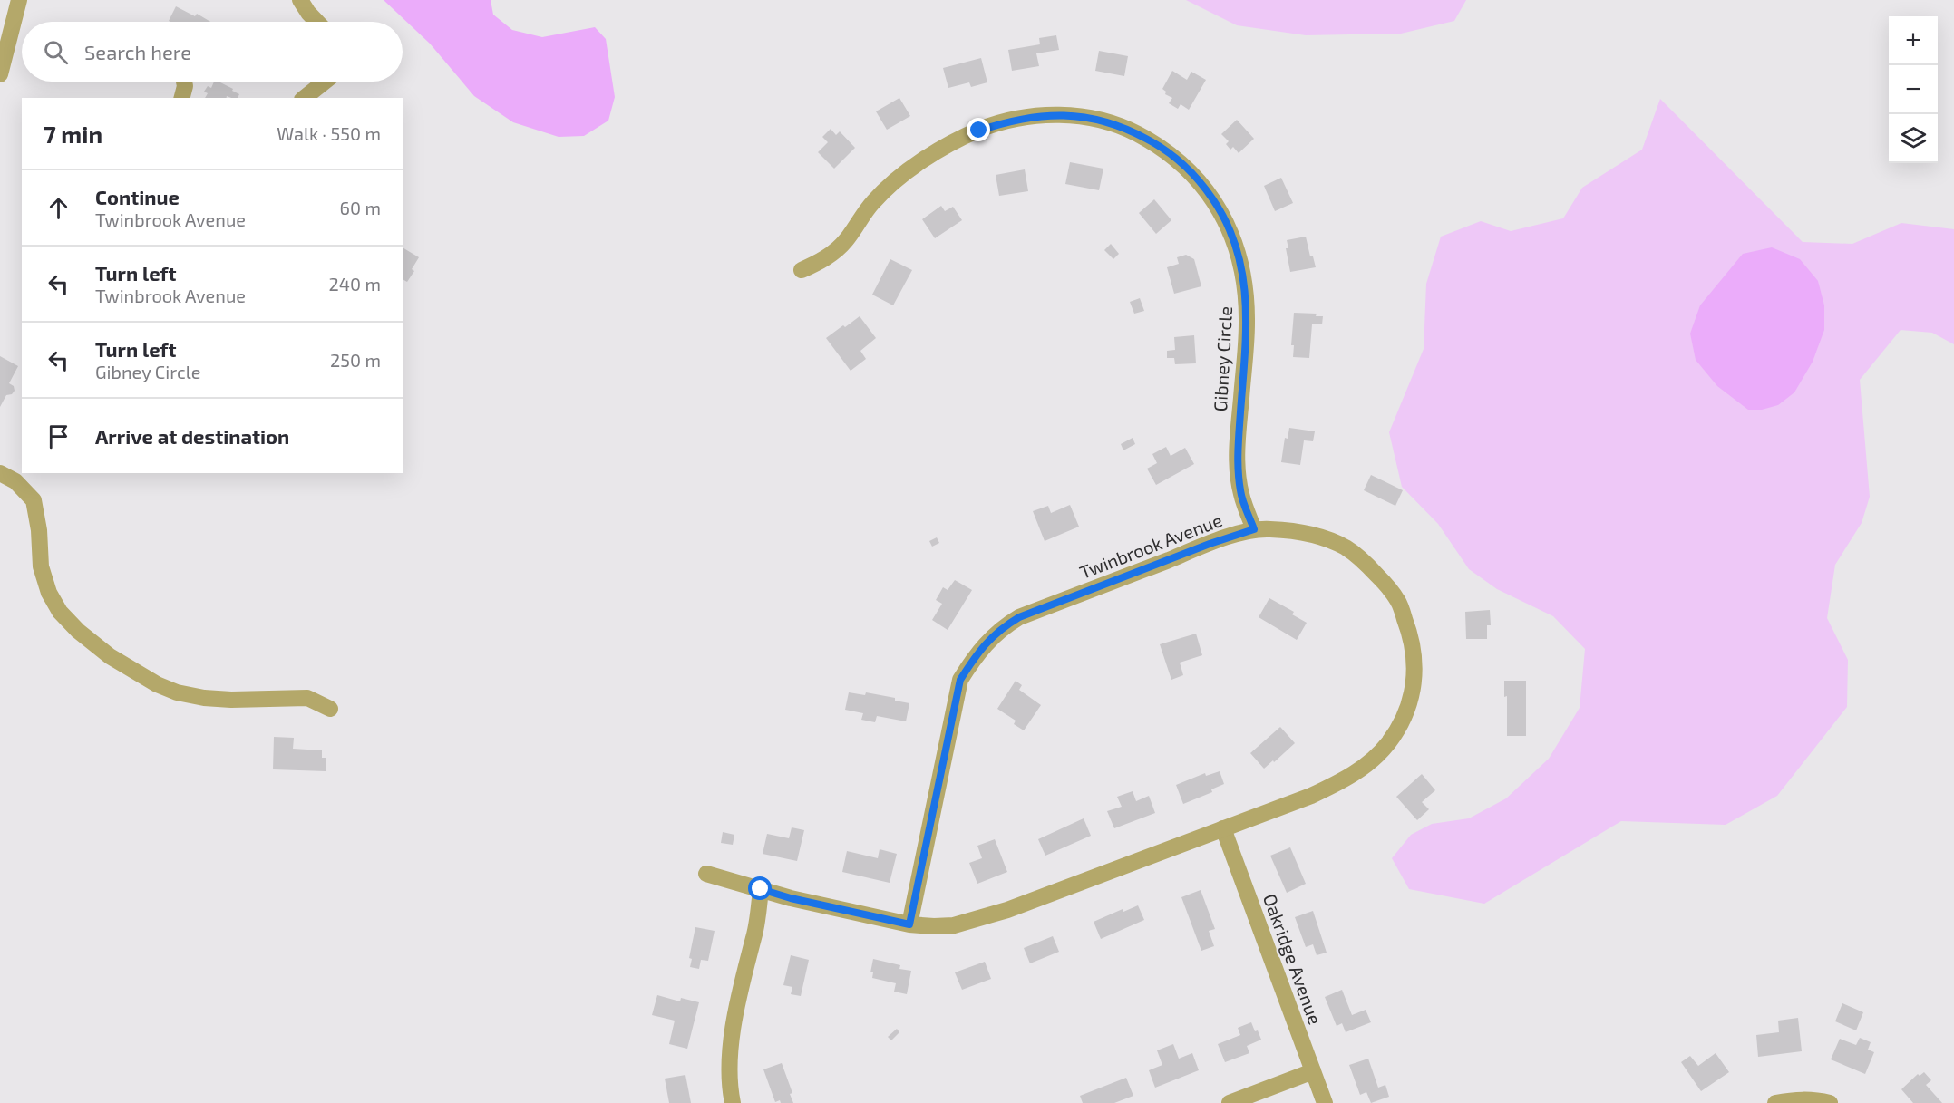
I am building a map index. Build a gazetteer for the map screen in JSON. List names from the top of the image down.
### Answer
{
  "streets": {
    "street": ["Gibney Circle", "Twinbrook Avenue", "Oakridge Avenue"]
  },
  "crossings": [
    ["Gibney Circle", "Twinbrook Avenue"],
    ["Twinbrook Avenue", "Oakridge Avenue"]
  ],
  "page": {
    "map_buttons": ["+", "−"],
    "search": "Search here",
    "heading": ["7 min", "Walk · 550 m"],
    "list": [
      ["Continue", "Twinbrook Avenue", "60 m"],
      ["Turn left", "Twinbrook Avenue", "240 m"],
      ["Turn left", "Gibney Circle", "250 m"],
      "Arrive at destination"
    ]
  }
}
